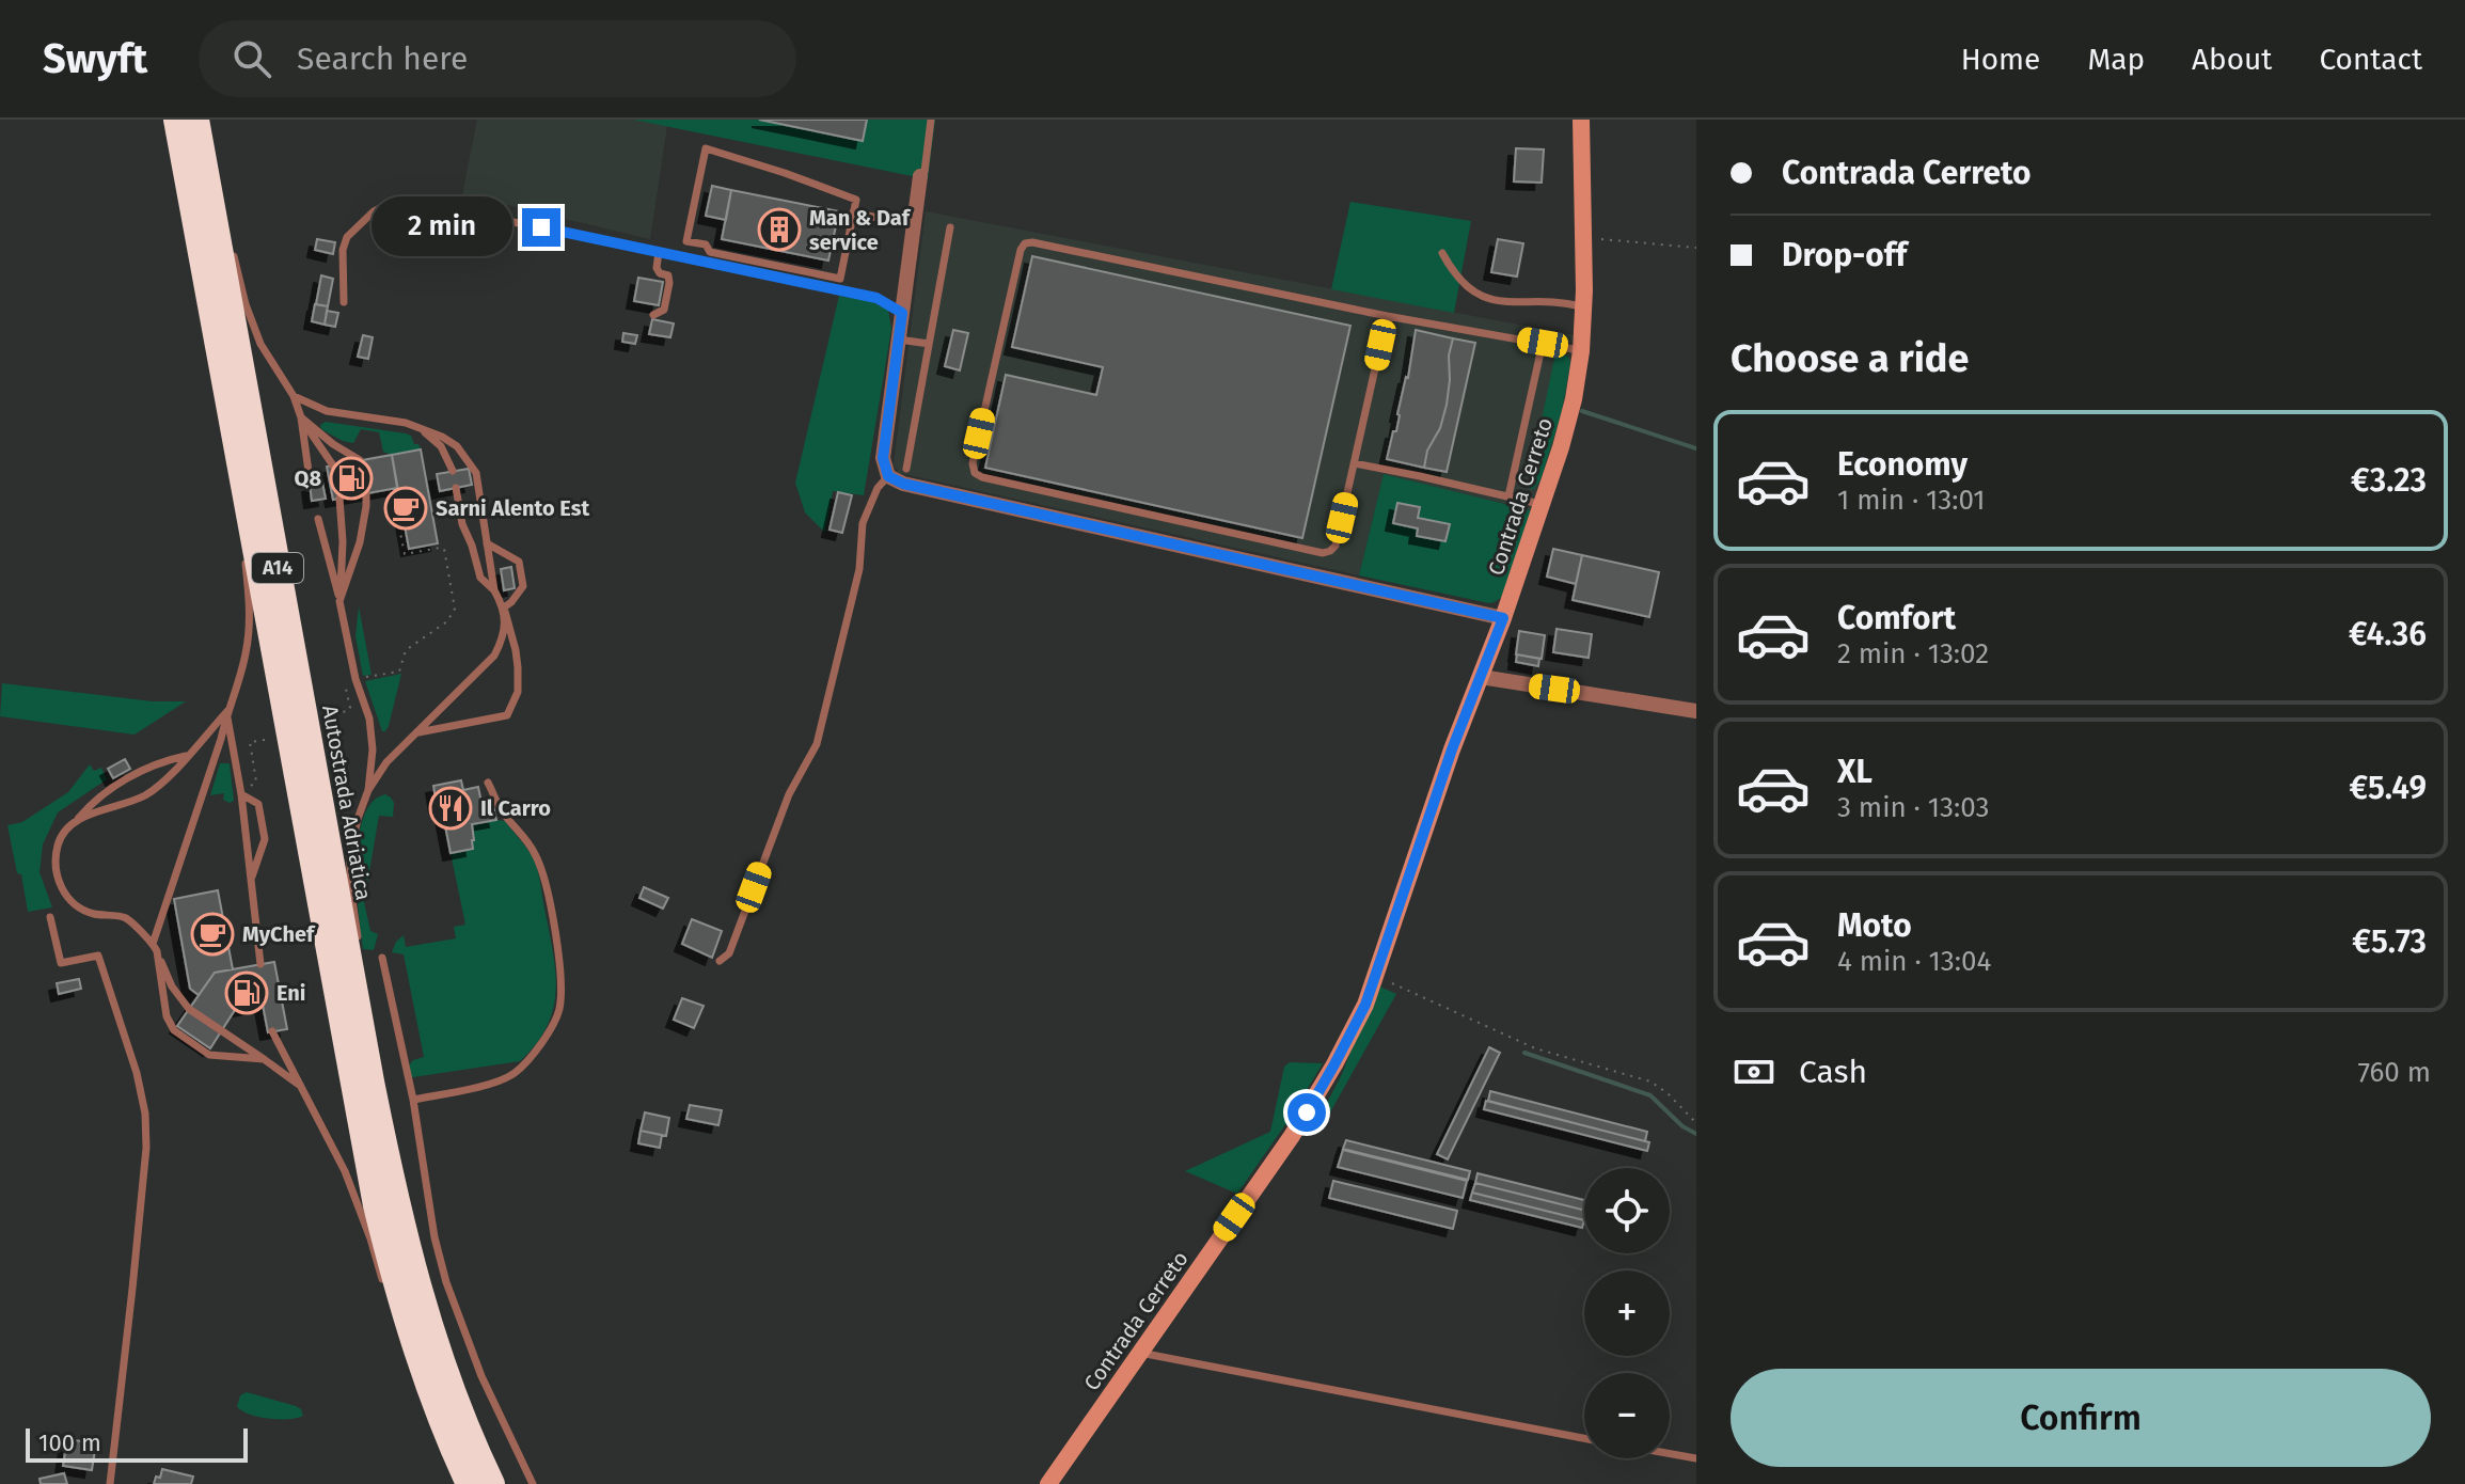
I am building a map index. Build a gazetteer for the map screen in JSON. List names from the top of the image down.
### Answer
{
  "streets": {
    "highway": ["A14", "Autostrada Adriatica"],
    "main road": ["Contrada Cerreto"]
  },
  "places": {
    "building": ["Man & Daf service"],
    "fuel station": ["Q8", "Eni"],
    "cafe": ["Sarni Alento Est", "MyChef"],
    "restaurant": ["Il Carro"]
  },
  "scale_bar": "100 m",
  "page": {
    "header": "Swyft",
    "search": "Search here",
    "nav": [
      "Home",
      "Map",
      "About",
      "Contact"
    ],
    "banner": ["Contrada Cerreto", "Drop-off"],
    "bubble": "2 min",
    "heading": "Choose a ride",
    "list": [
      {
        "name": "Economy",
        "note": "1 min · 13:01",
        "value": "€3.23"
      },
      {
        "name": "Comfort",
        "note": "2 min · 13:02",
        "value": "€4.36"
      },
      {
        "name": "XL",
        "note": "3 min · 13:03",
        "value": "€5.49"
      },
      {
        "name": "Moto",
        "note": "4 min · 13:04",
        "value": "€5.73"
      }
    ],
    "pay": ["Cash", "760 m"],
    "map_buttons": ["+", "−"],
    "buttons": "Confirm",
    "scale": "100 m"
  }
}
